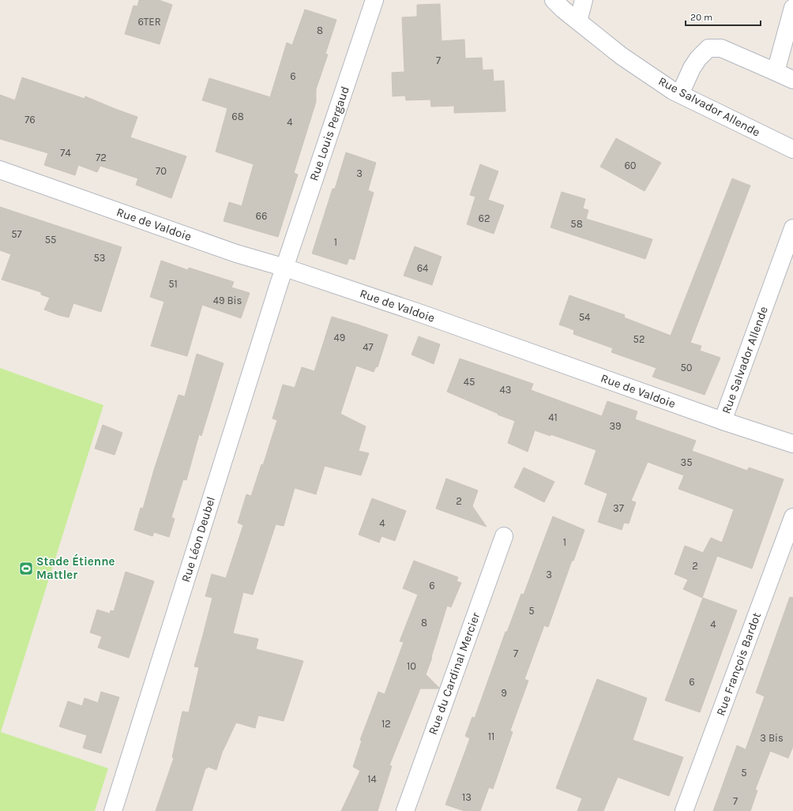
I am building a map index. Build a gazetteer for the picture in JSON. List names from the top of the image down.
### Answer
{
  "streets": {
    "street": [
      "Rue Salvador Allende",
      "Rue Louis Pergaud",
      "Rue de Valdoie",
      "Rue Léon Deubel",
      "Rue François Bardot",
      "Rue du Cardinal Mercier"
    ]
  },
  "crossings": [
    ["Rue Salvador Allende", "Rue de Valdoie"],
    ["Rue Louis Pergaud", "Rue de Valdoie"],
    ["Rue Louis Pergaud", "Rue Léon Deubel"],
    ["Rue de Valdoie", "Rue Léon Deubel"]
  ],
  "places": {
    "sports": ["Stade Étienne Mattler"]
  },
  "house_numbers": [
    "6TER",
    "8",
    "7",
    "6",
    "68",
    "76",
    "4",
    "74",
    "72",
    "60",
    "70",
    "3",
    "66",
    "62",
    "58",
    "57",
    "55",
    "1",
    "53",
    "64",
    "51",
    "49 Bis",
    "54",
    "49",
    "52",
    "47",
    "50",
    "45",
    "43",
    "41",
    "39",
    "35",
    "2",
    "37",
    "4",
    "1",
    "2",
    "3",
    "6",
    "5",
    "8",
    "4",
    "7",
    "10",
    "6",
    "9",
    "12",
    "11",
    "3 Bis",
    "5",
    "14",
    "13",
    "7"
  ],
  "scale_bar": "20 m"
}
